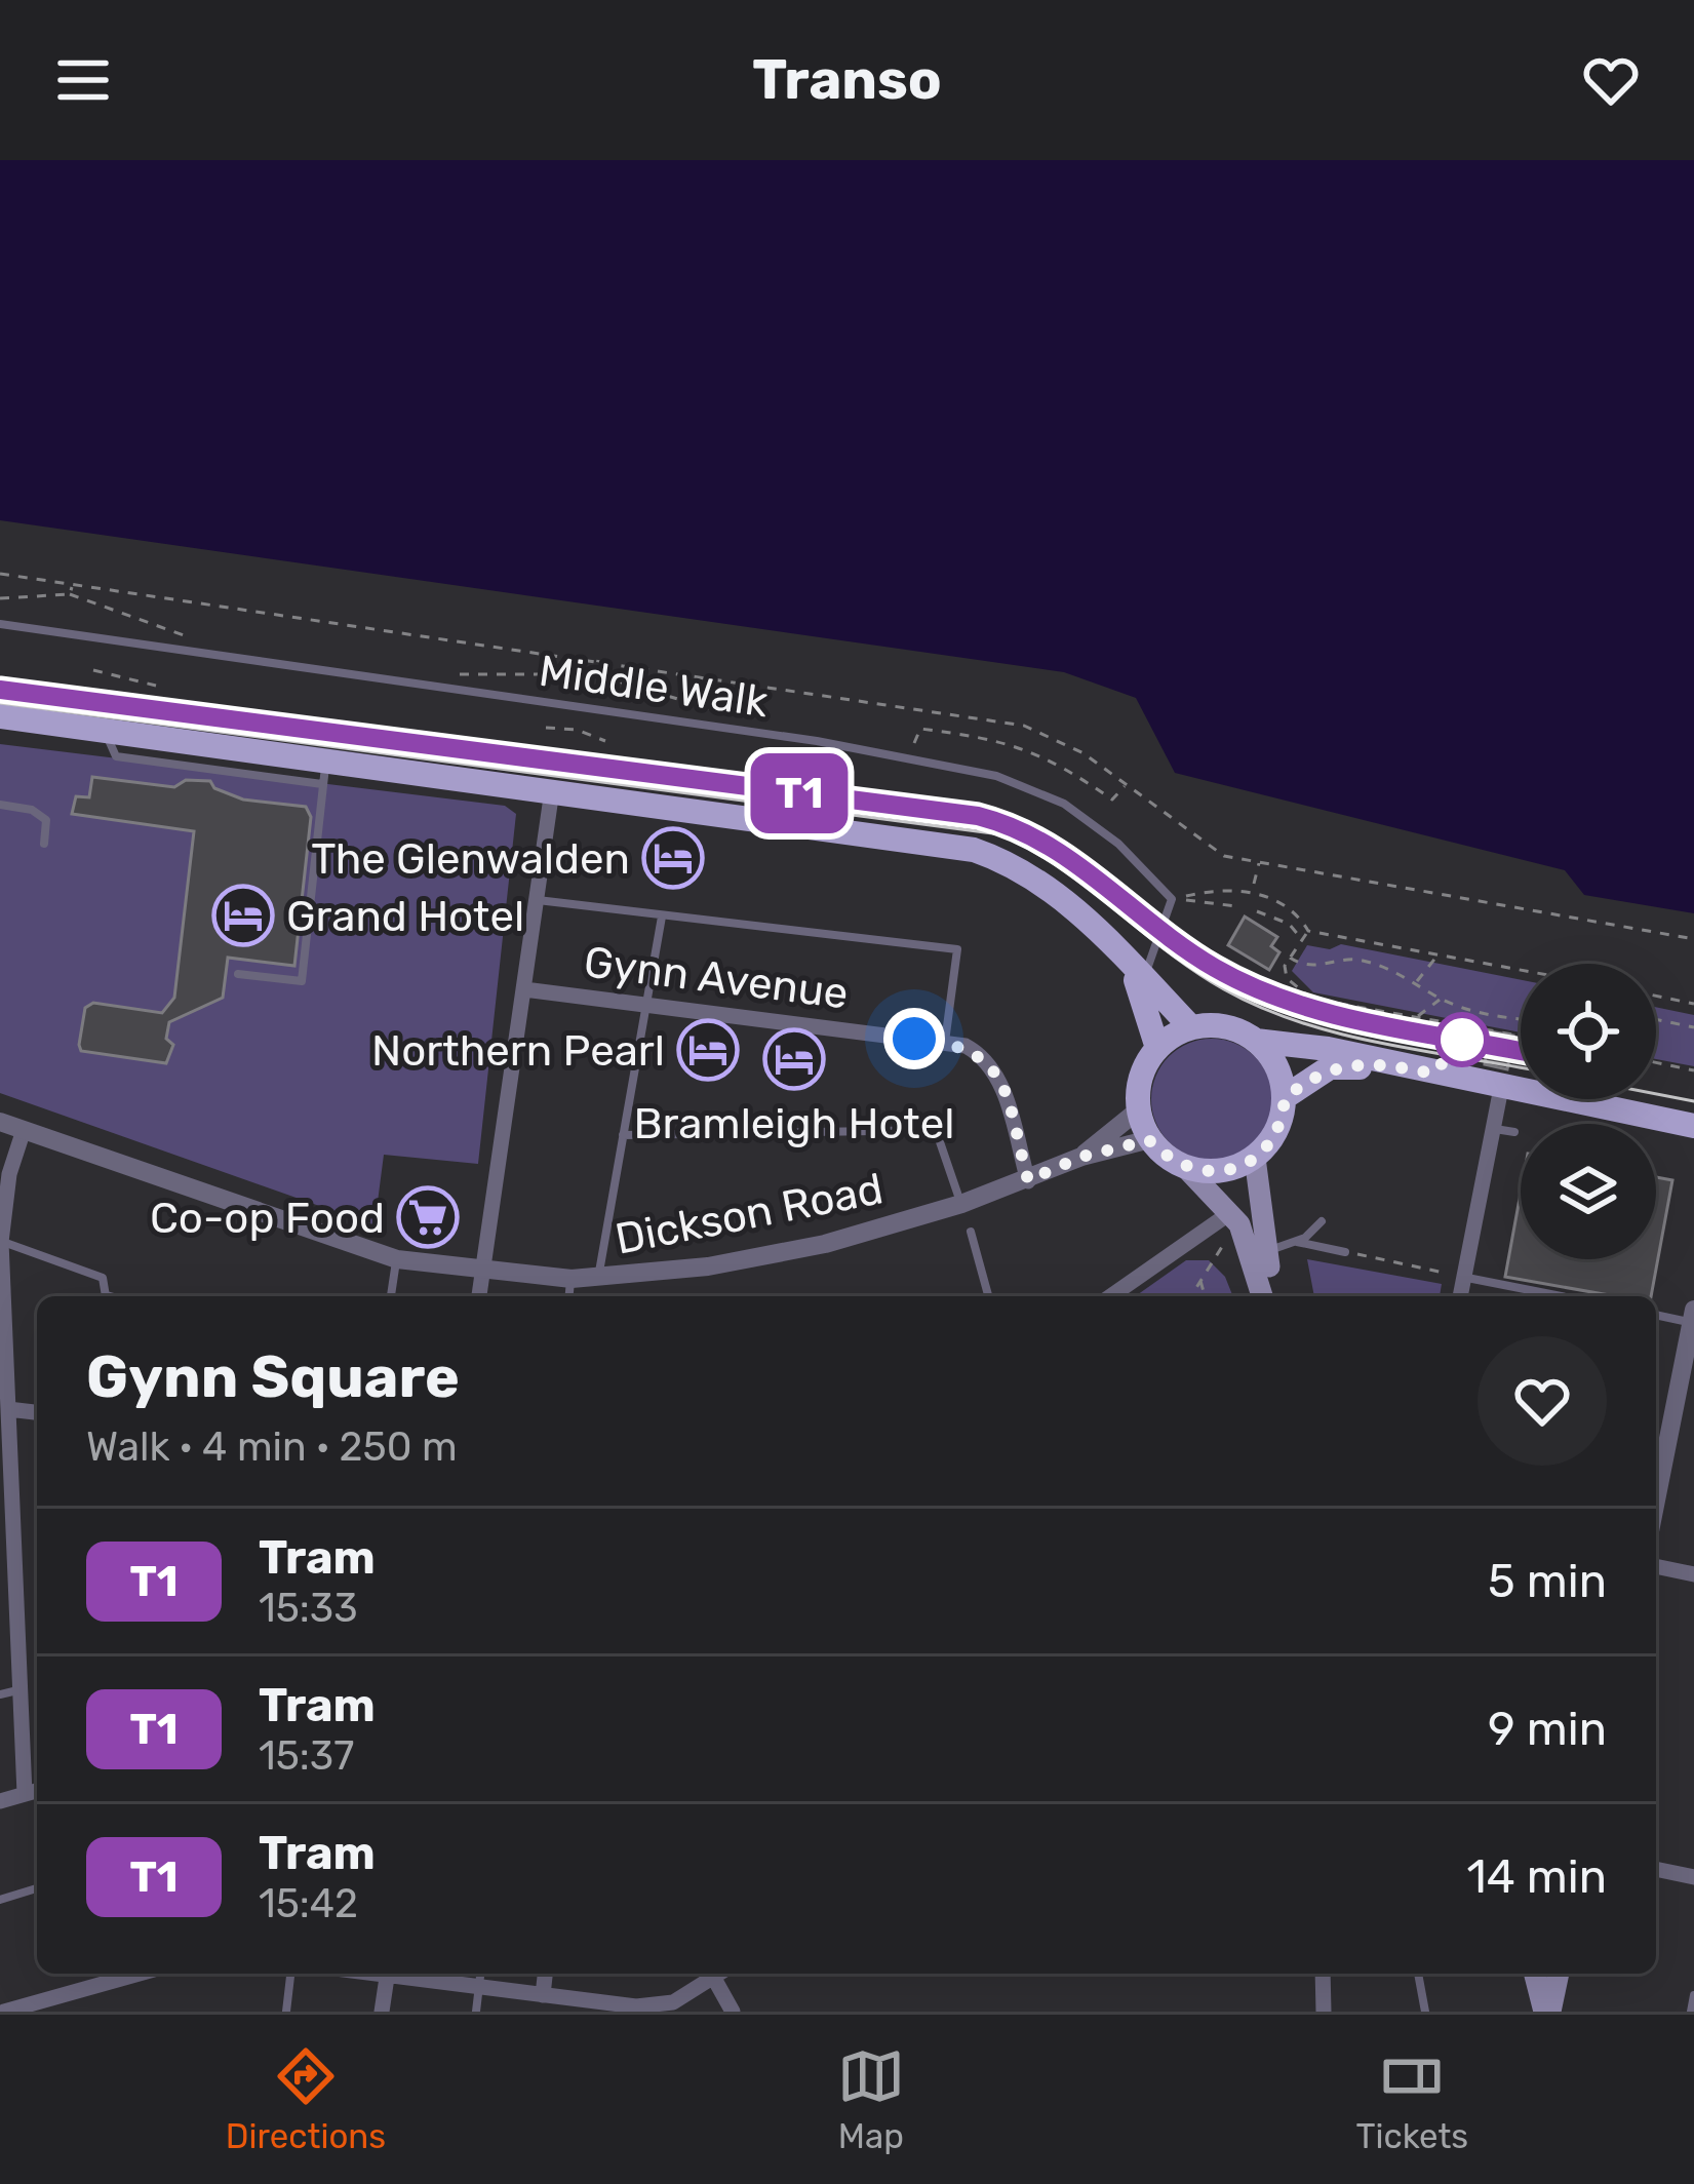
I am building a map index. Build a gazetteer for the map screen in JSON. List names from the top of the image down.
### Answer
{
  "streets": {
    "street": ["Gynn Avenue", "Dickson Road"],
    "lane": ["Middle Walk"]
  },
  "crossings": [
    ["Gynn Avenue", "Dickson Road"]
  ],
  "places": {
    "hotel": [
      "The Glenwalden",
      "Grand Hotel",
      "Northern Pearl",
      "Bramleigh Hotel"
    ],
    "supermarket": ["Co-op Food"]
  },
  "lines": ["tram line T1"],
  "page": {
    "header": "Transo",
    "on_map": "T1",
    "heading": ["Gynn Square", "Walk · 4 min · 250 m"],
    "list": [
      {
        "mark": "T1",
        "name": "Tram",
        "note": "15:33",
        "value": "5 min"
      },
      {
        "mark": "T1",
        "name": "Tram",
        "note": "15:37",
        "value": "9 min"
      },
      {
        "mark": "T1",
        "name": "Tram",
        "note": "15:42",
        "value": "14 min"
      }
    ],
    "tabs": ["Directions", "Map", "Tickets"]
  }
}
